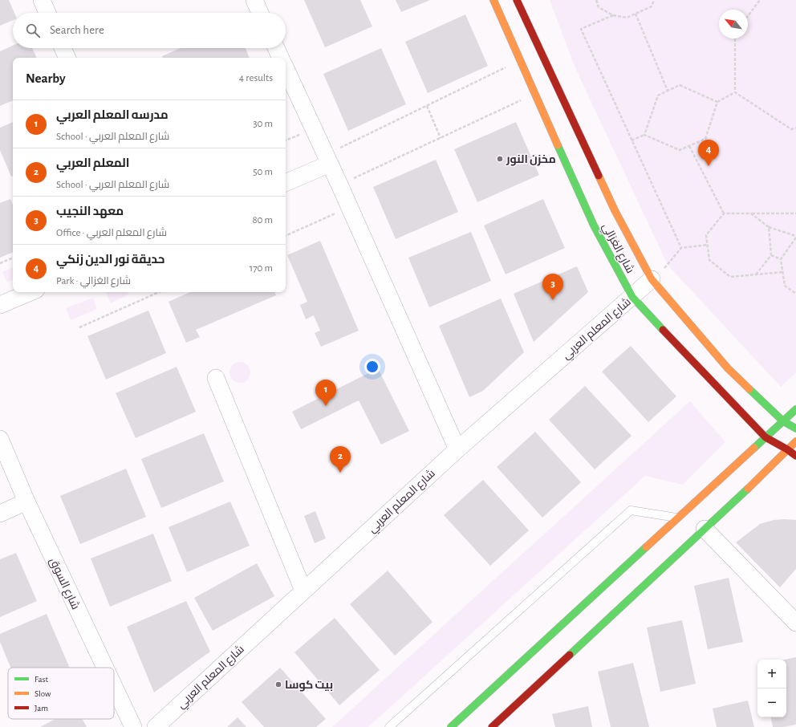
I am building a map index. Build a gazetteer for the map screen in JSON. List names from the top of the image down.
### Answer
{
  "streets": {
    "main road": ["شارع الغزالي"],
    "street": ["شارع المعلم العربي", "شارع السوق"]
  },
  "crossings": [
    ["شارع الغزالي", "شارع المعلم العربي"]
  ],
  "places": ["مخزن النور", "بيت كوسا"],
  "legend": ["Fast", "Slow", "Jam"],
  "north": "top left",
  "page": {
    "search": "Search here",
    "heading": ["Nearby", "4 results"],
    "list": [
      {
        "mark": "1",
        "name": "مدرسه المعلم العربي",
        "note": "School · شارع المعلم العربي",
        "value": "30 m"
      },
      {
        "mark": "2",
        "name": "المعلم العربي",
        "note": "School · شارع المعلم العربي",
        "value": "50 m"
      },
      {
        "mark": "3",
        "name": "معهد النجيب",
        "note": "Office · شارع المعلم العربي",
        "value": "80 m"
      },
      {
        "mark": "4",
        "name": "حديقة نور الدين زنكي",
        "note": "Park · شارع الغزالي",
        "value": "170 m"
      }
    ],
    "pins": [
      "4",
      "3",
      "1",
      "2"
    ],
    "map_buttons": ["+", "−"]
  }
}
